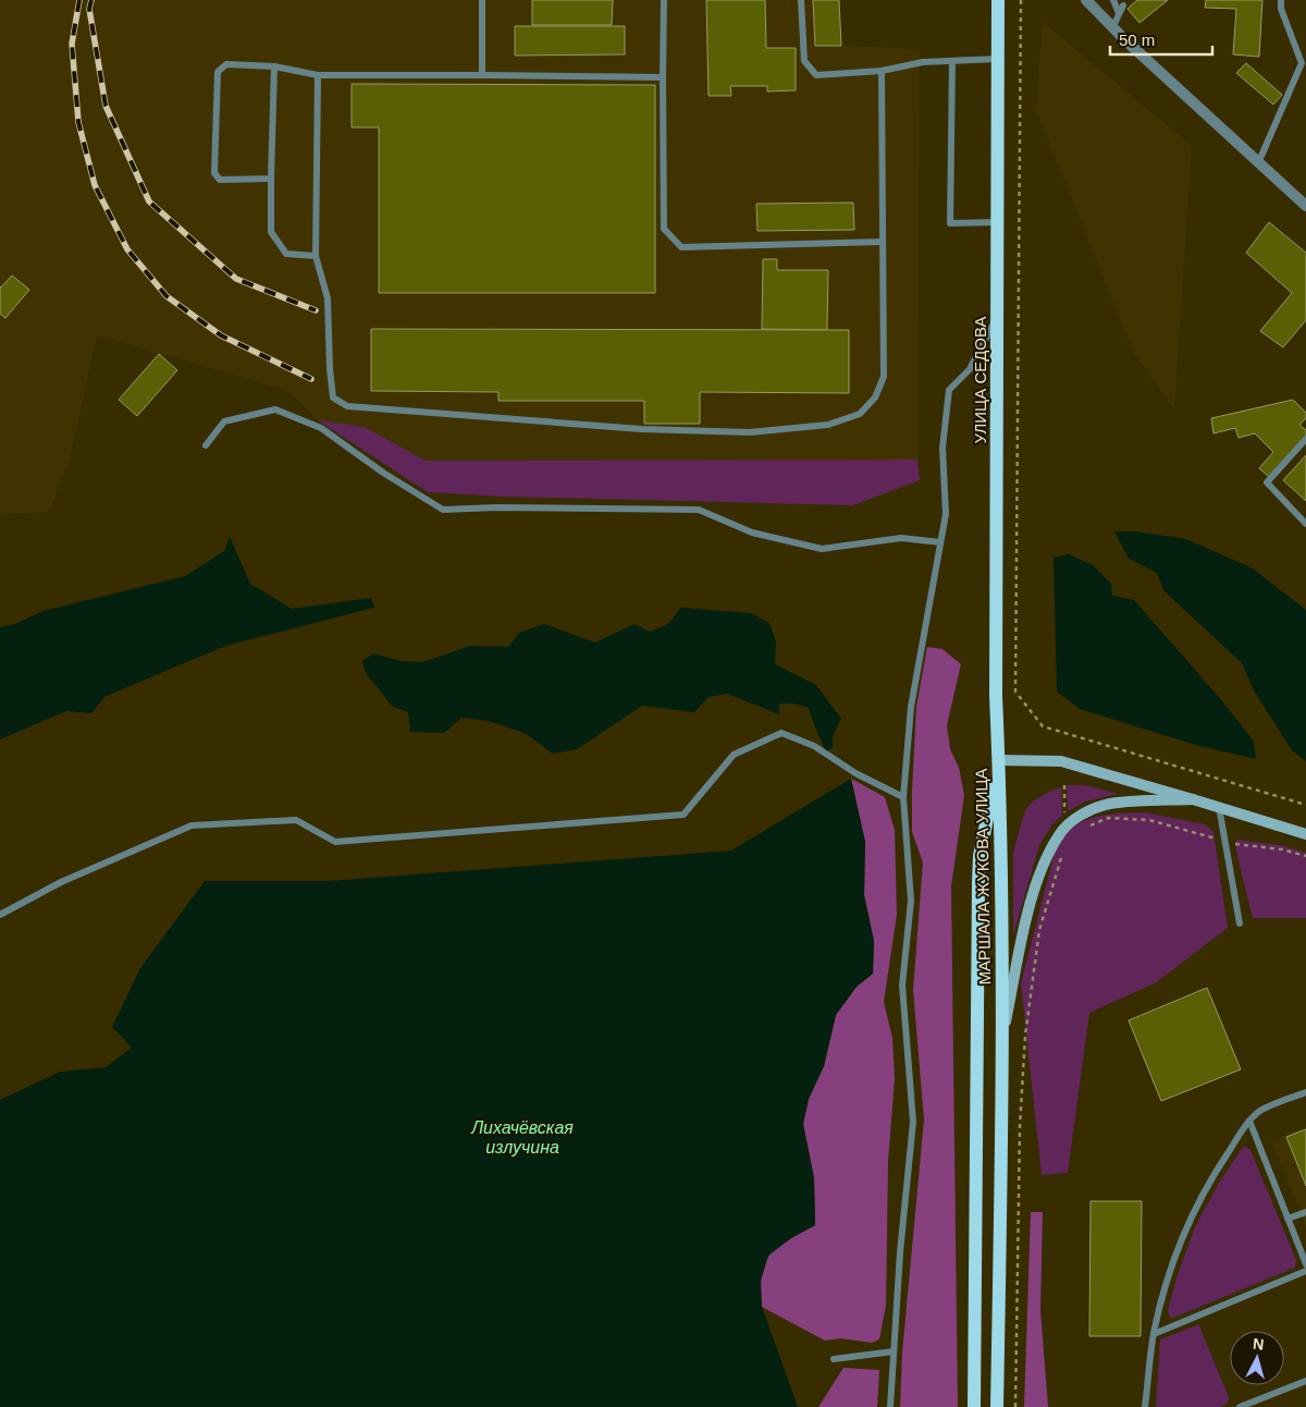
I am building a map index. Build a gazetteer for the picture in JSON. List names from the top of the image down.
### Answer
{
  "streets": {
    "main road": ["УЛИЦА СЕДОВА", "МАРШАЛА ЖУКОВА УЛИЦА"]
  },
  "crossings": [
    ["УЛИЦА СЕДОВА", "МАРШАЛА ЖУКОВА УЛИЦА"]
  ],
  "water": ["Лихачёвская излучина"],
  "scale_bar": "50 m",
  "north": "top"
}
